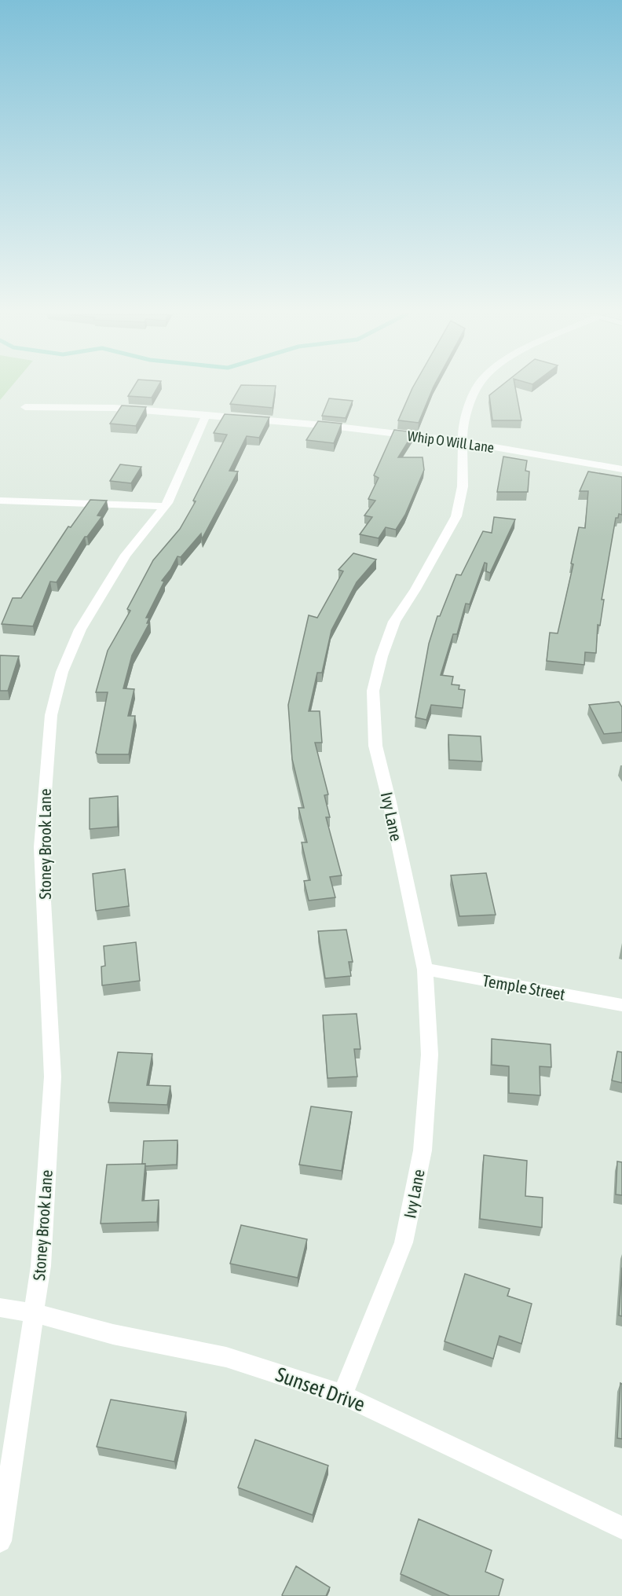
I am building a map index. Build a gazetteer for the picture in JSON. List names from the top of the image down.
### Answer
{
  "streets": {
    "street": [
      "Whip O Will Lane",
      "Ivy Lane",
      "Stoney Brook Lane",
      "Temple Street",
      "Sunset Drive"
    ]
  },
  "crossings": [
    ["Whip O Will Lane", "Ivy Lane"],
    ["Whip O Will Lane", "Stoney Brook Lane"],
    ["Ivy Lane", "Temple Street"],
    ["Ivy Lane", "Sunset Drive"],
    ["Stoney Brook Lane", "Sunset Drive"]
  ]
}
